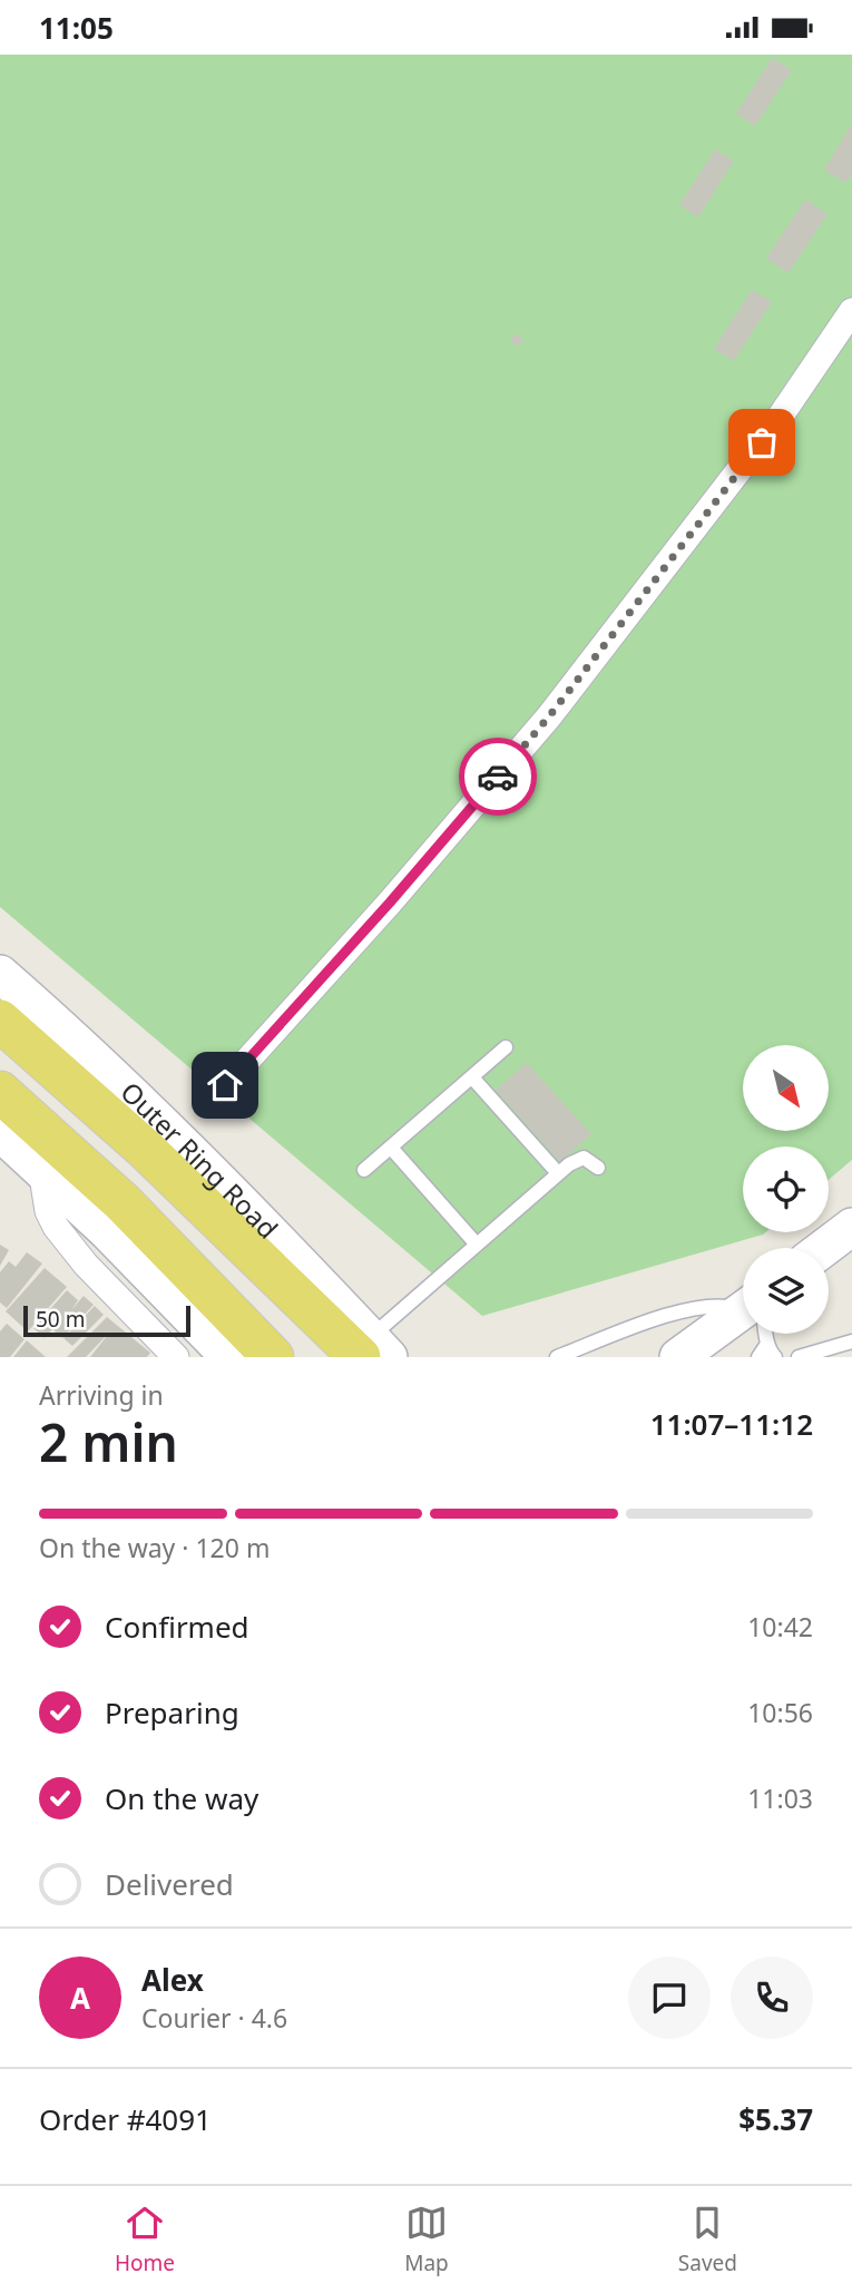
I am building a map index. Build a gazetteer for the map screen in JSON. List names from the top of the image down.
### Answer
{
  "streets": {
    "main road": ["Outer Ring Road"]
  },
  "scale_bar": "50 m",
  "north": "bottom right",
  "page": {
    "status": "11:05",
    "scale": "50 m",
    "heading": ["2 min", "Arriving in", "11:07–11:12"],
    "panel": [
      "Alex",
      "Courier · 4.6",
      "Order #4091",
      "$5.37"
    ],
    "bar": "On the way · 120 m",
    "list": [
      ["Confirmed", "10:42"],
      ["Preparing", "10:56"],
      ["On the way", "11:03"],
      "Delivered"
    ],
    "round": "A",
    "tabs": ["Home", "Map", "Saved"]
  }
}
